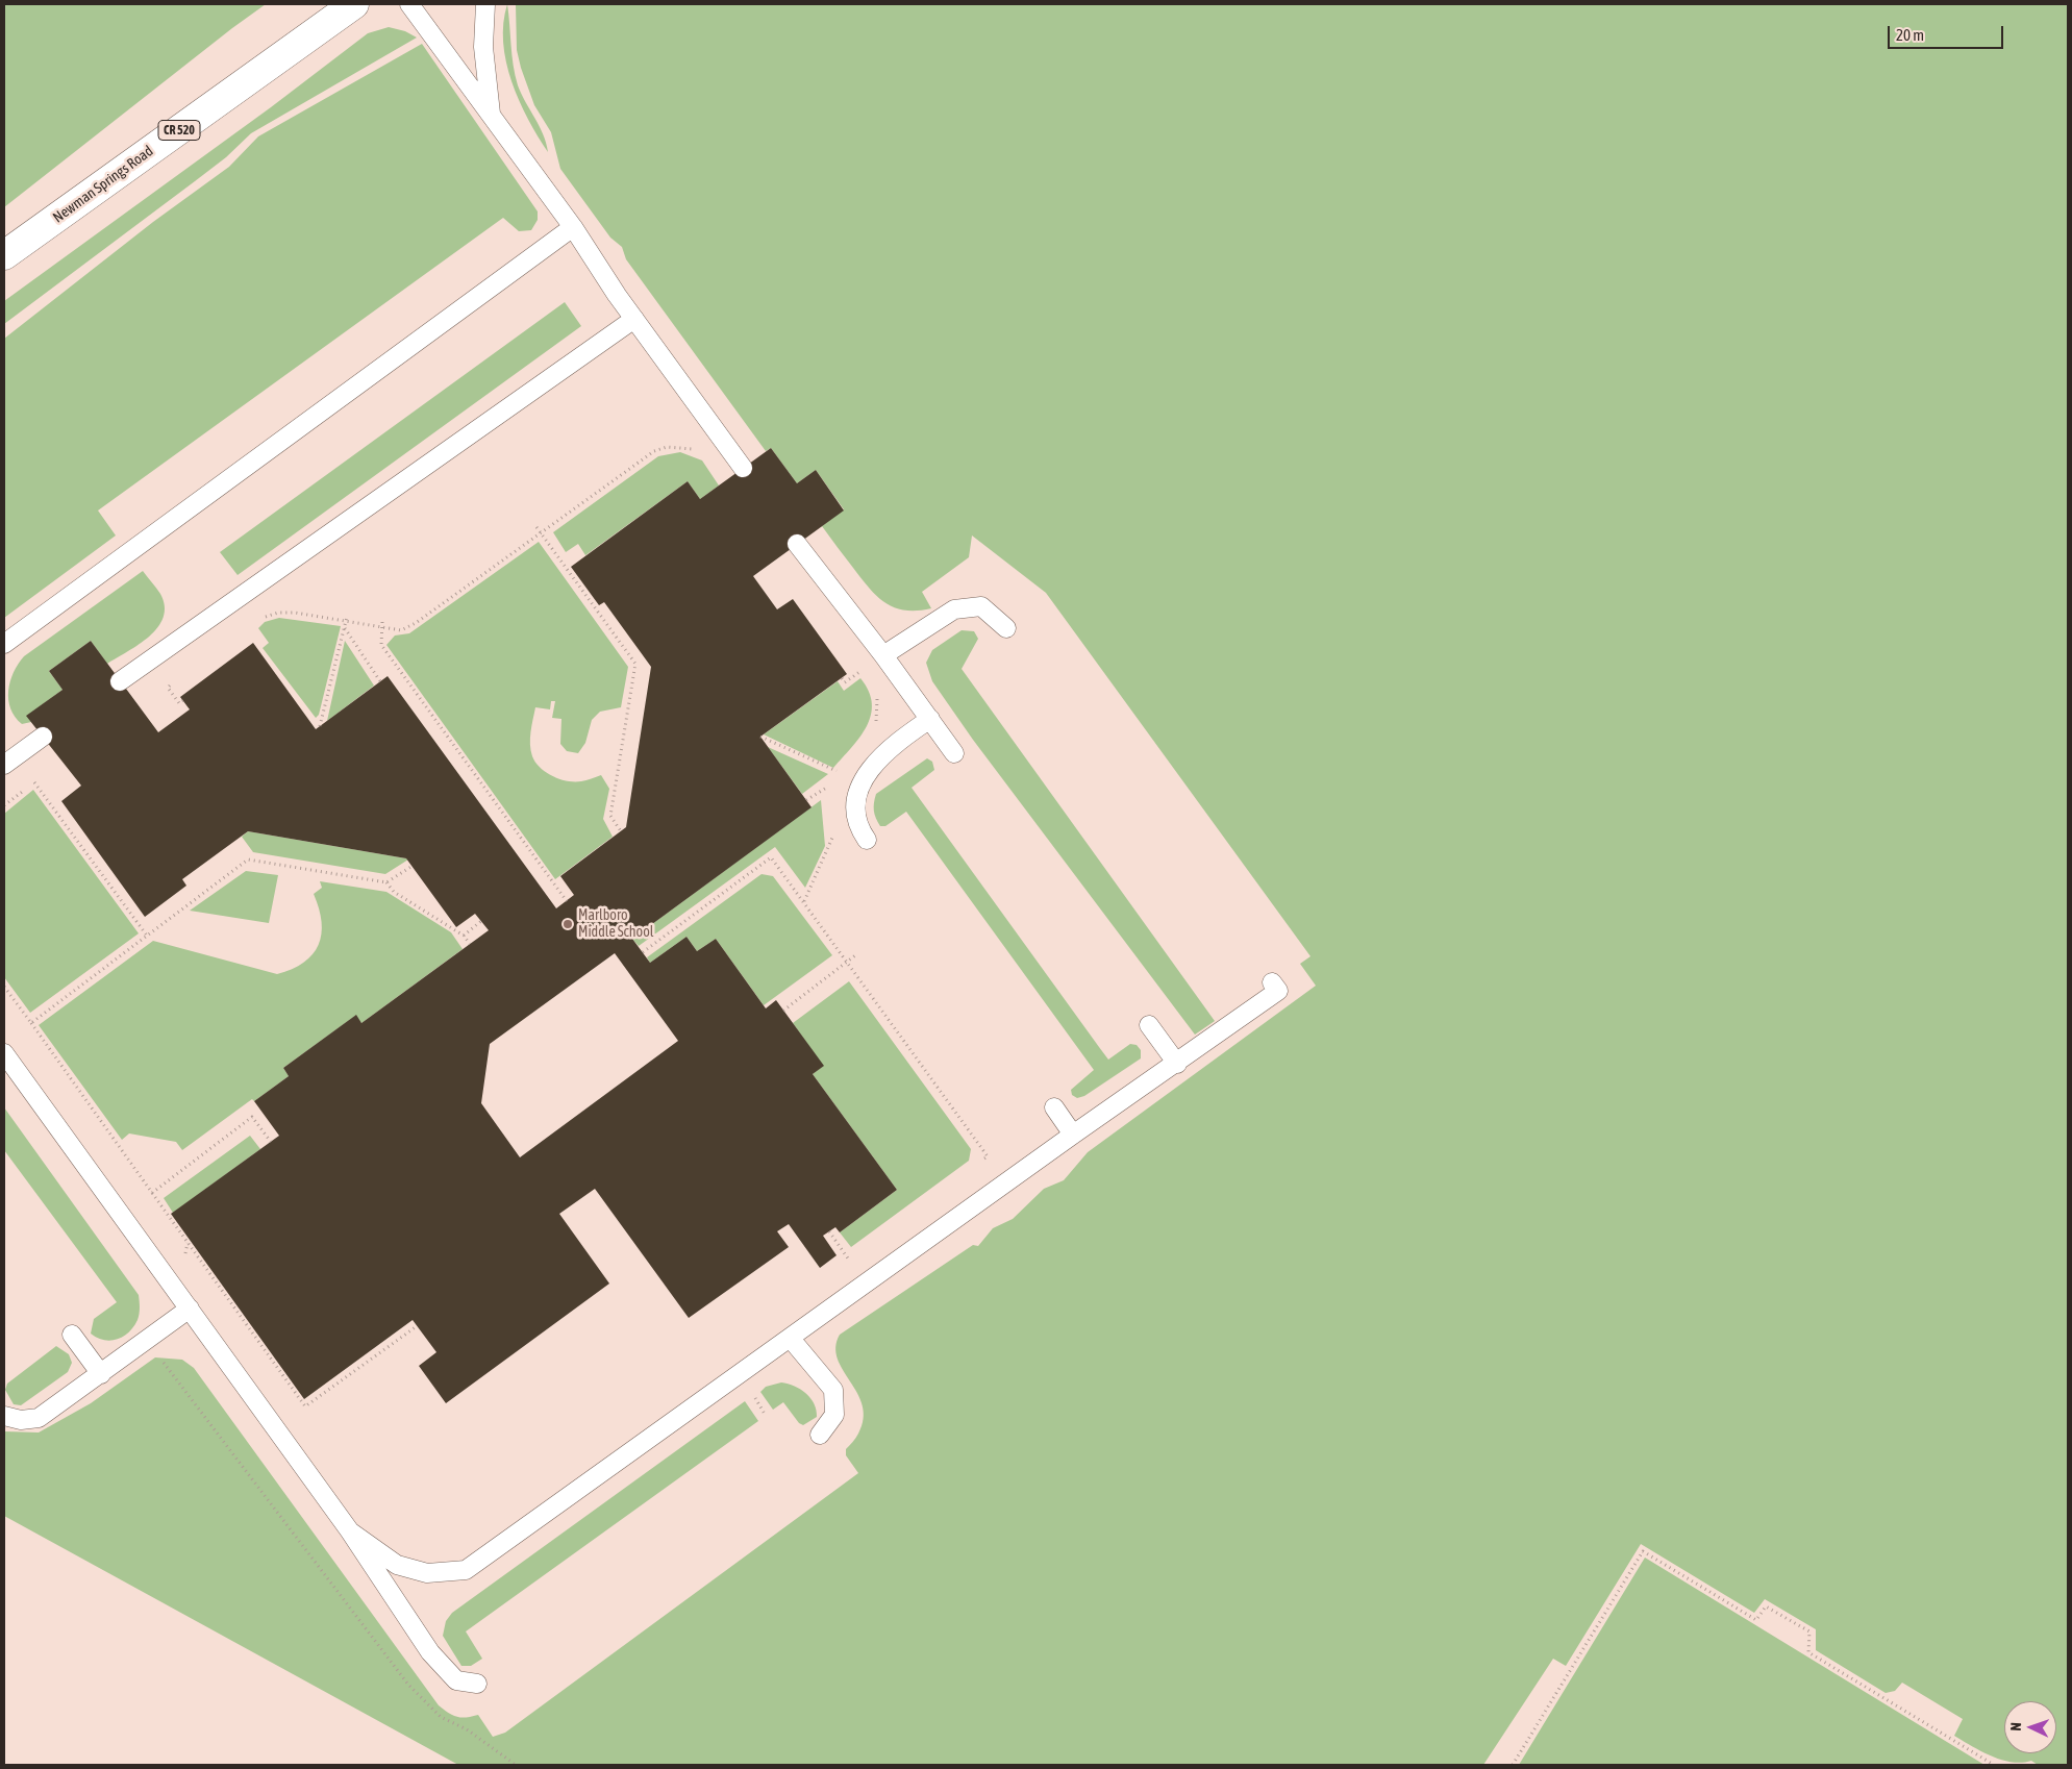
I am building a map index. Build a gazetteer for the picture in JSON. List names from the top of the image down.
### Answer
{
  "streets": {
    "main road": ["CR 520", "Newman Springs Road"]
  },
  "places": ["Marlboro Middle School"],
  "scale_bar": "20 m",
  "north": "left"
}
